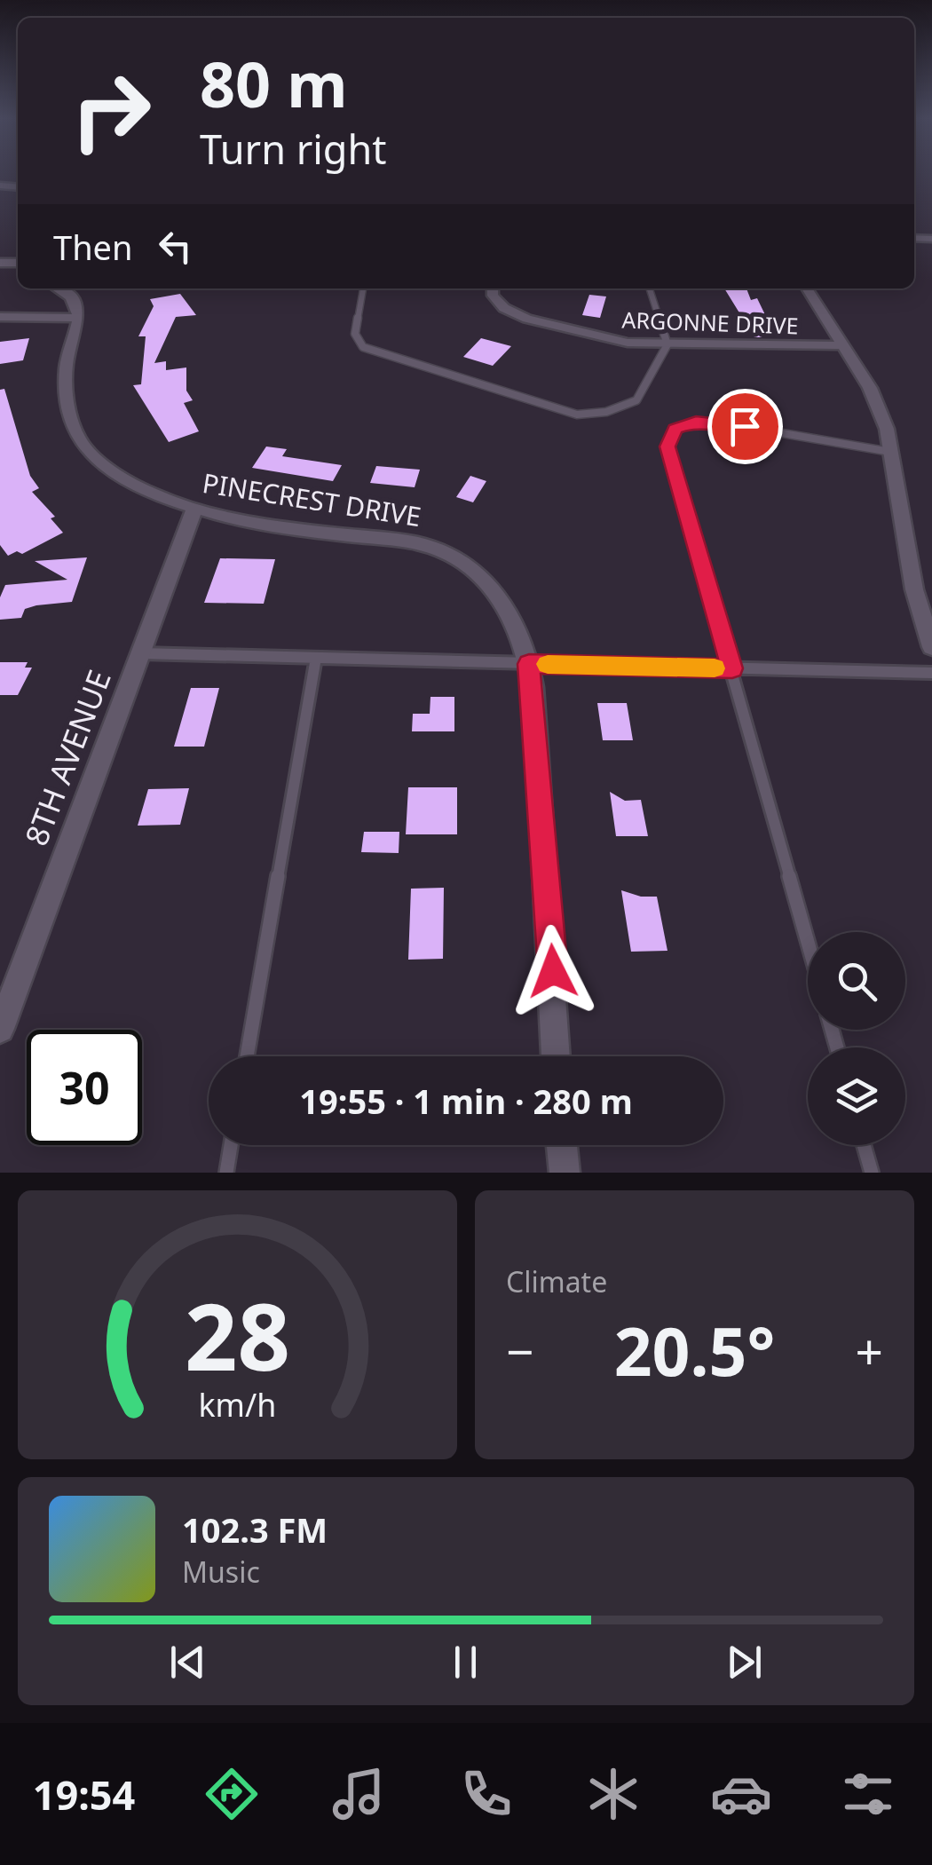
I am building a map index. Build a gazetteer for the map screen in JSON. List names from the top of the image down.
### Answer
{
  "streets": {
    "street": ["ARGONNE DRIVE", "PINECREST DRIVE", "8TH AVENUE"]
  },
  "crossings": [
    ["PINECREST DRIVE", "8TH AVENUE"]
  ],
  "page": {
    "turn": ["80 m", "Turn right"],
    "then": "Then",
    "limit": "30",
    "trip": "19:55 · 1 min · 280 m",
    "tile": "Climate",
    "heat": ["−", "20.5°", "+"],
    "song": ["102.3 FM", "Music"],
    "tabs": "19:54",
    "gauge": ["28", "km/h"]
  }
}
